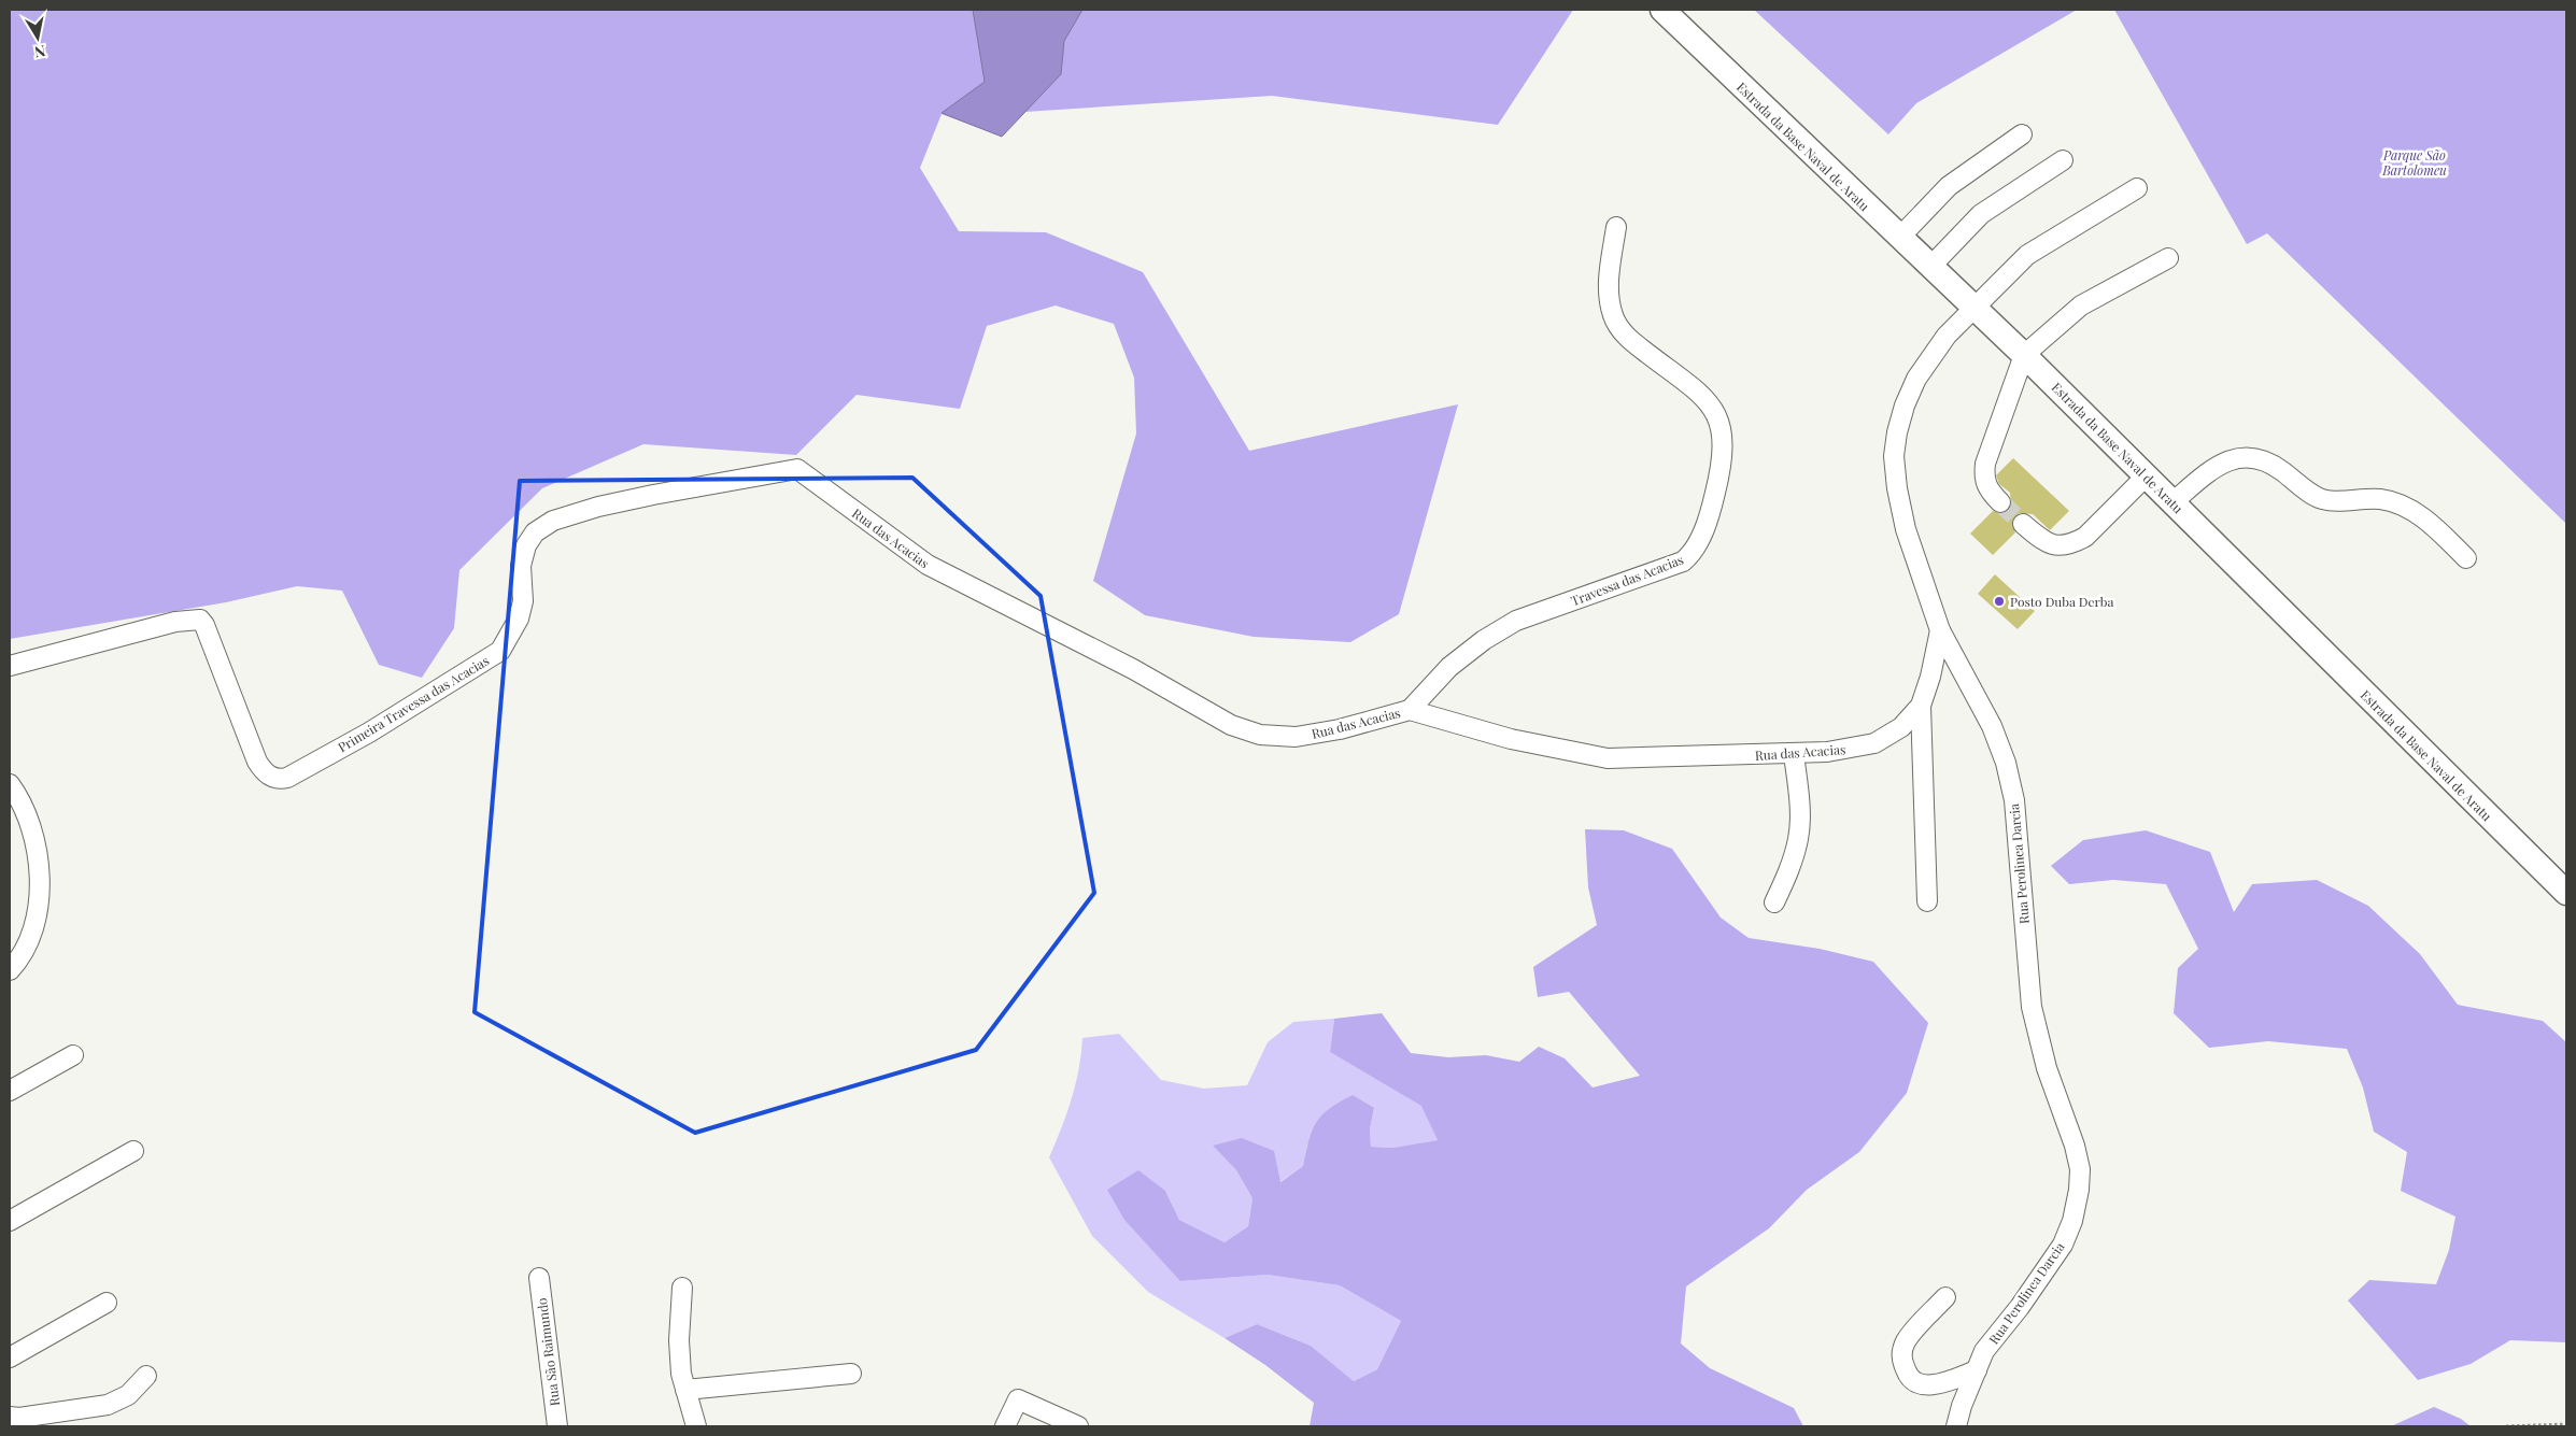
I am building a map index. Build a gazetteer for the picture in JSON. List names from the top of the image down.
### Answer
{
  "streets": {
    "main road": ["Estrada da Base Naval de Aratu"],
    "street": [
      "Rua das Acacias",
      "Travessa das Acacias",
      "Primeira Travessa das Acacias",
      "Rua Perolinea Darcia",
      "Rua São Raimundo"
    ]
  },
  "crossings": [
    ["Estrada da Base Naval de Aratu", "Rua Perolinea Darcia"],
    ["Rua das Acacias", "Travessa das Acacias"],
    ["Rua das Acacias", "Primeira Travessa das Acacias"],
    ["Rua das Acacias", "Rua Perolinea Darcia"]
  ],
  "parks": ["Parque São Bartolomeu"],
  "places": ["Posto Duba Derba"],
  "north": "bottom"
}
